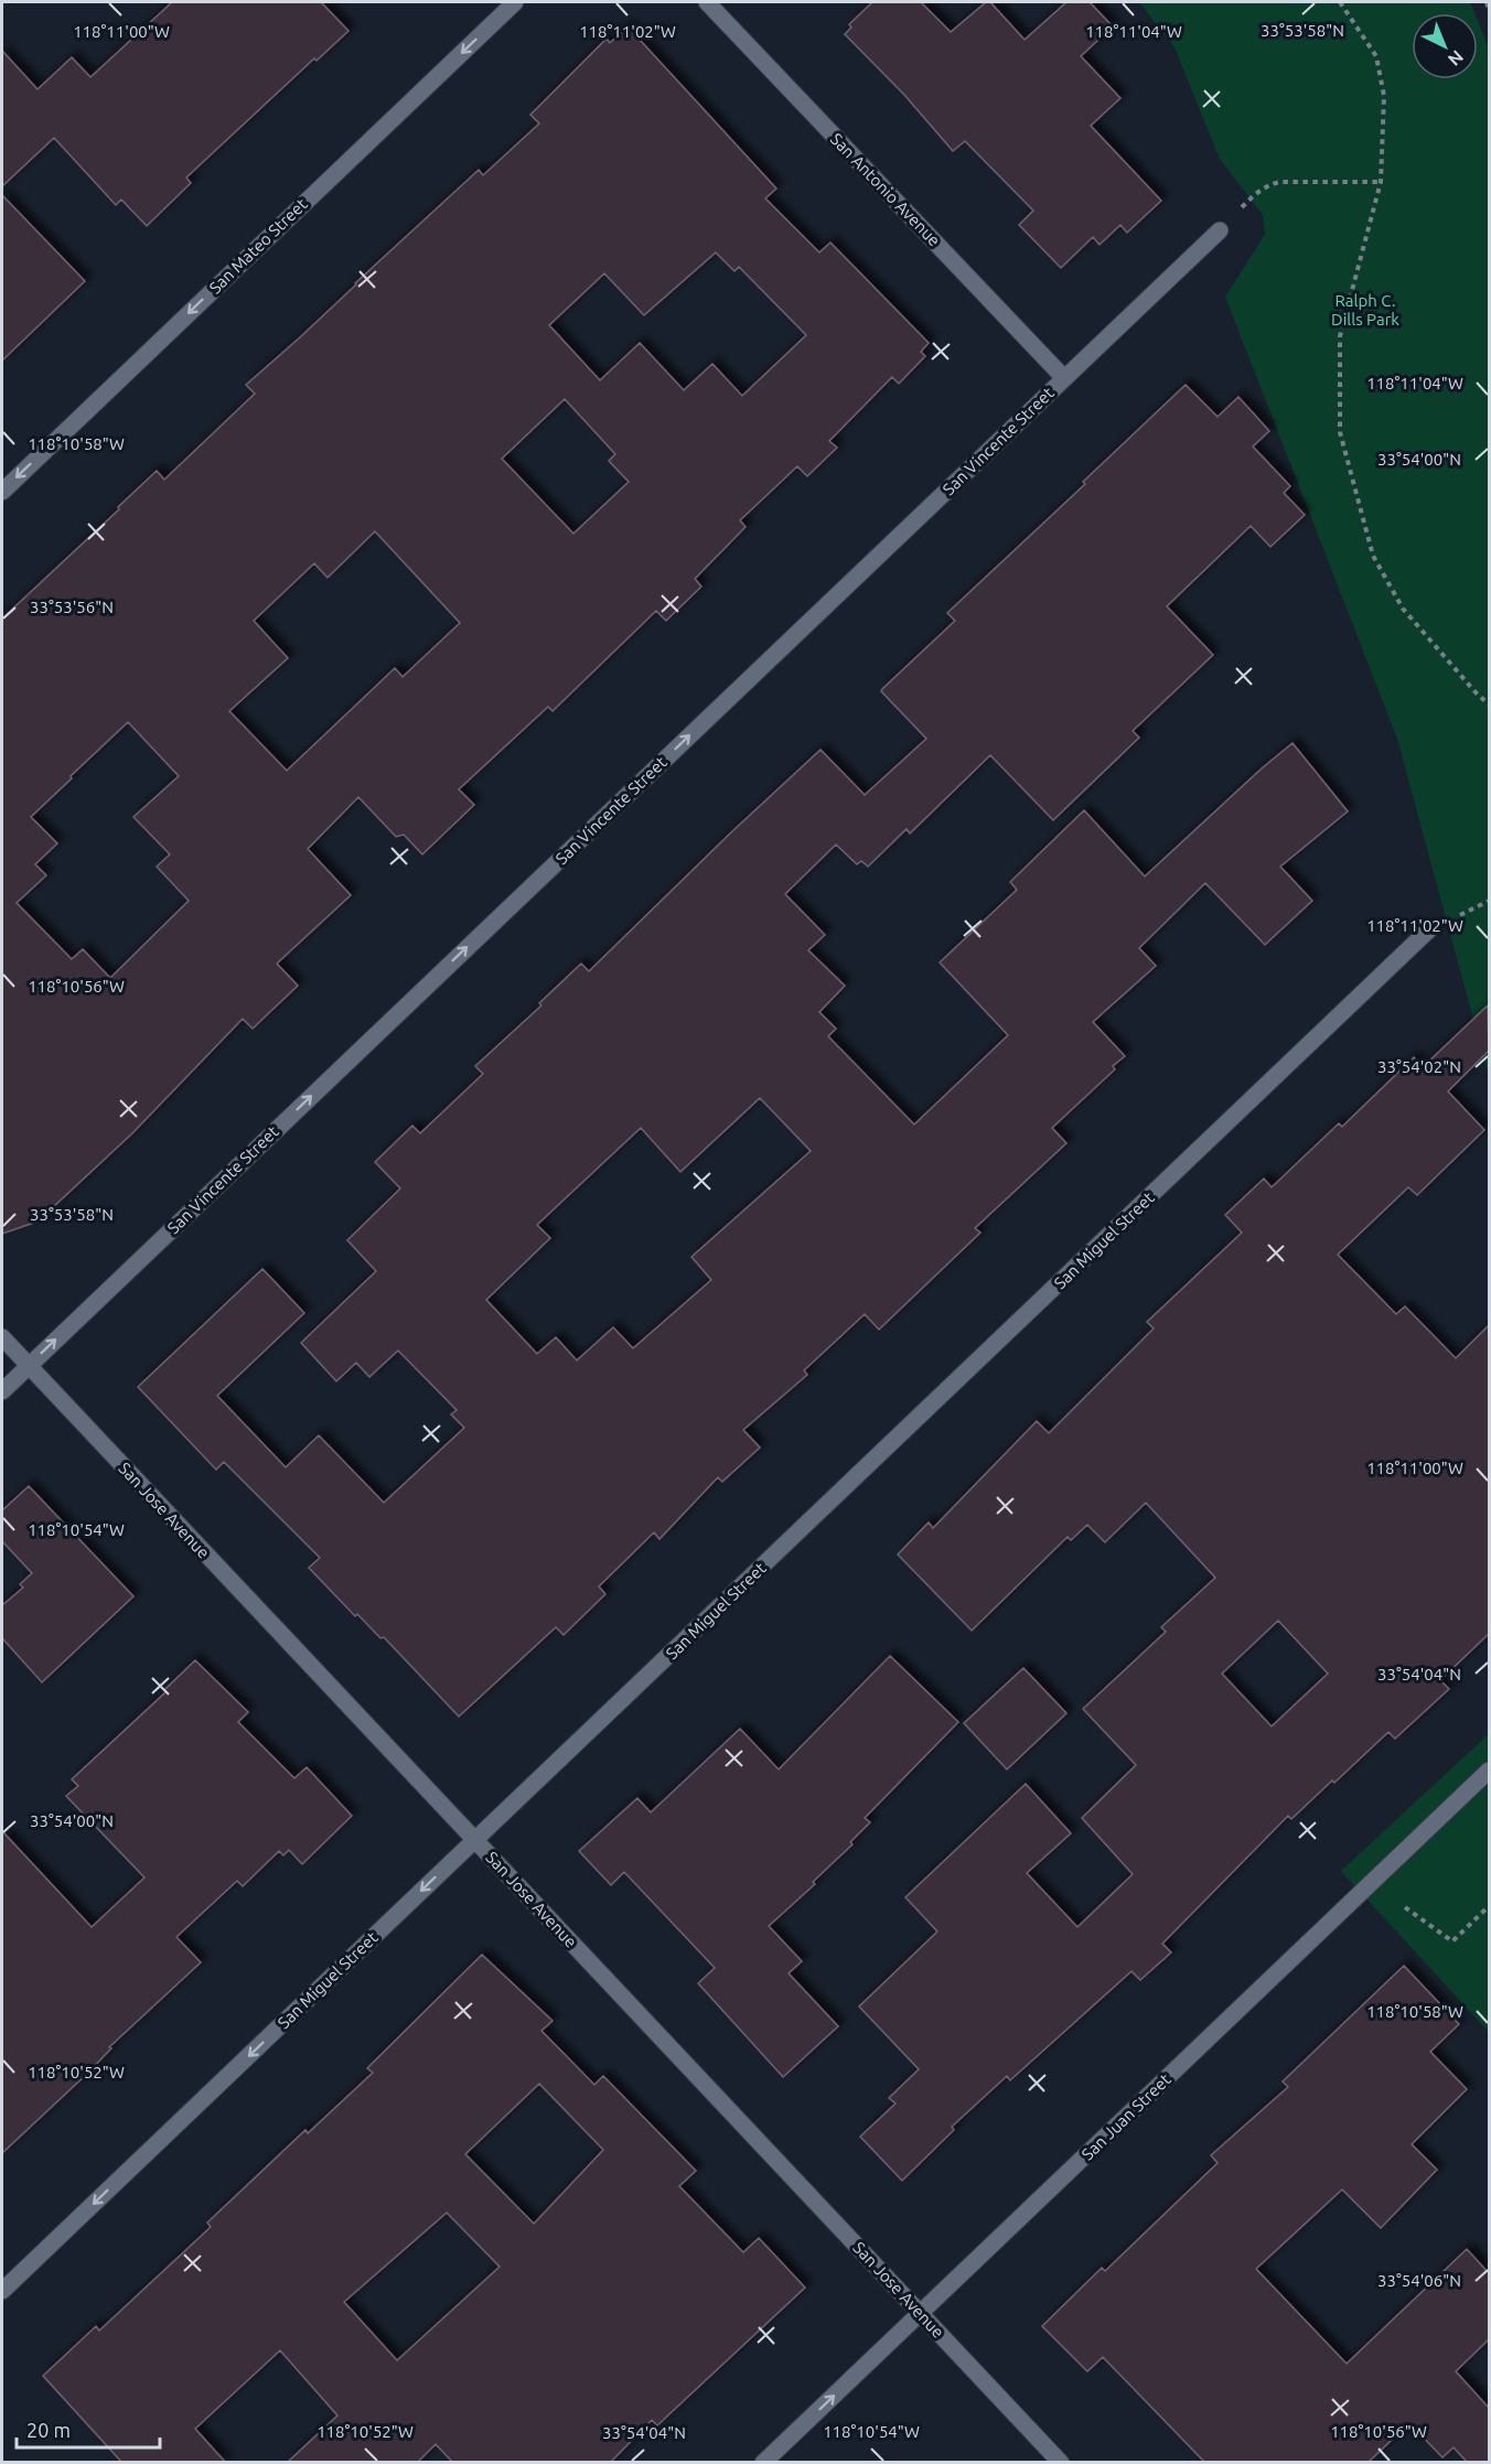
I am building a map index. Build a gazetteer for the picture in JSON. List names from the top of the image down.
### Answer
{
  "streets": {
    "street": [
      "San Antonio Avenue",
      "San Mateo Street",
      "San Vincente Street",
      "San Miguel Street",
      "San Jose Avenue",
      "San Juan Street"
    ]
  },
  "crossings": [
    ["San Antonio Avenue", "San Vincente Street"],
    ["San Vincente Street", "San Jose Avenue"],
    ["San Miguel Street", "San Jose Avenue"],
    ["San Jose Avenue", "San Juan Street"]
  ],
  "one_way": ["San Mateo Street", "San Vincente Street"],
  "parks": ["Ralph C. Dills Park"],
  "scale_bar": "20 m",
  "north": "bottom right",
  "coordinates": [
    "33°53'58\"N",
    "118°11'00\"W",
    "118°11'02\"W",
    "118°11'04\"W",
    "118°10'58\"W",
    "33°54'00\"N",
    "33°53'56\"N",
    "118°10'56\"W",
    "33°54'02\"N",
    "118°10'54\"W",
    "33°54'04\"N",
    "118°10'52\"W",
    "33°54'06\"N"
  ]
}
